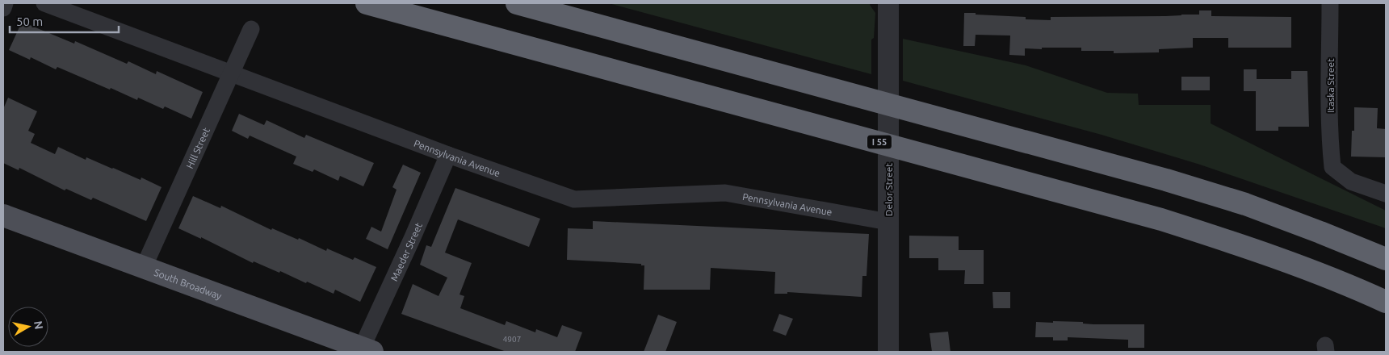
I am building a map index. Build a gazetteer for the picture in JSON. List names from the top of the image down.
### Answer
{
  "streets": {
    "highway": ["I 55"],
    "main road": ["South Broadway"],
    "street": [
      "Itaska Street",
      "Hill Street",
      "Pennsylvania Avenue",
      "Delor Street",
      "Maeder Street"
    ]
  },
  "crossings": [
    ["Hill Street", "Pennsylvania Avenue"],
    ["Hill Street", "South Broadway"],
    ["Pennsylvania Avenue", "Delor Street"],
    ["Pennsylvania Avenue", "Maeder Street"],
    ["Maeder Street", "South Broadway"]
  ],
  "house_numbers": ["4907"],
  "scale_bar": "50 m",
  "north": "right"
}
